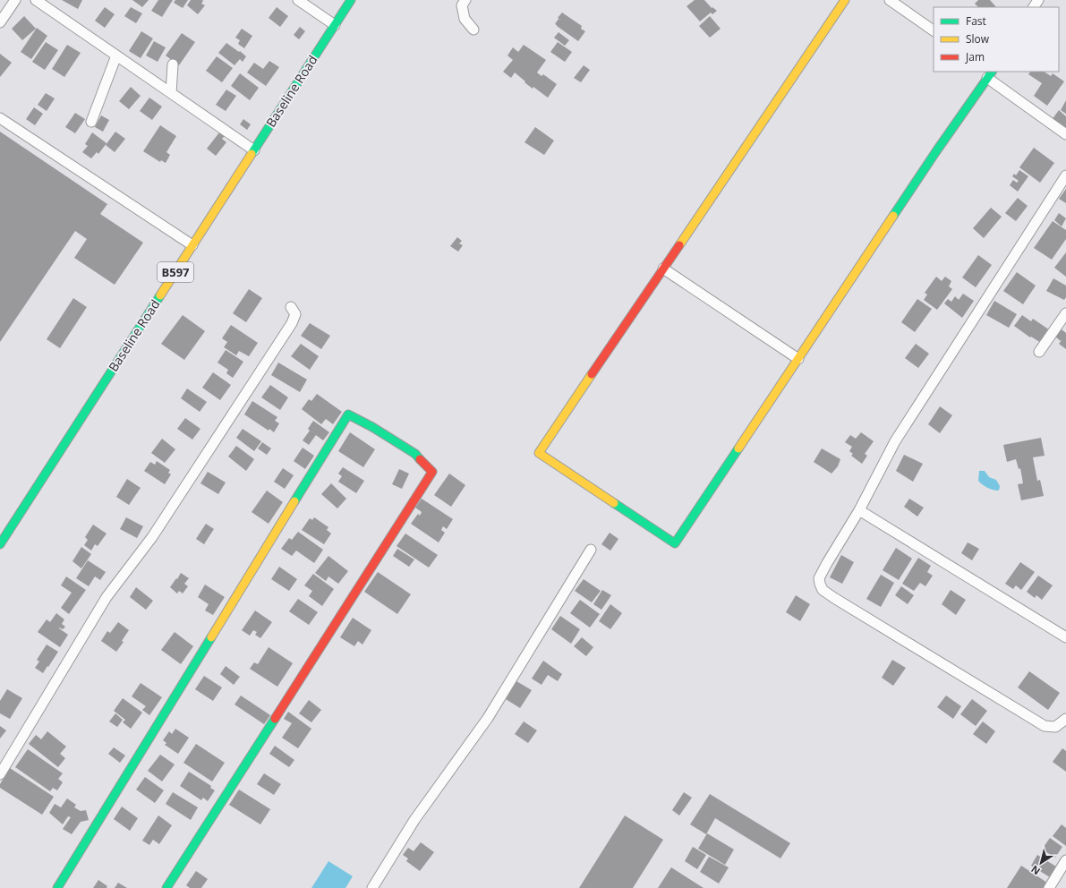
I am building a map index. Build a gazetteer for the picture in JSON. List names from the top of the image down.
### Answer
{
  "streets": {
    "street": ["Baseline Road", "B597"]
  },
  "legend": ["Fast", "Slow", "Jam"],
  "north": "bottom left"
}
